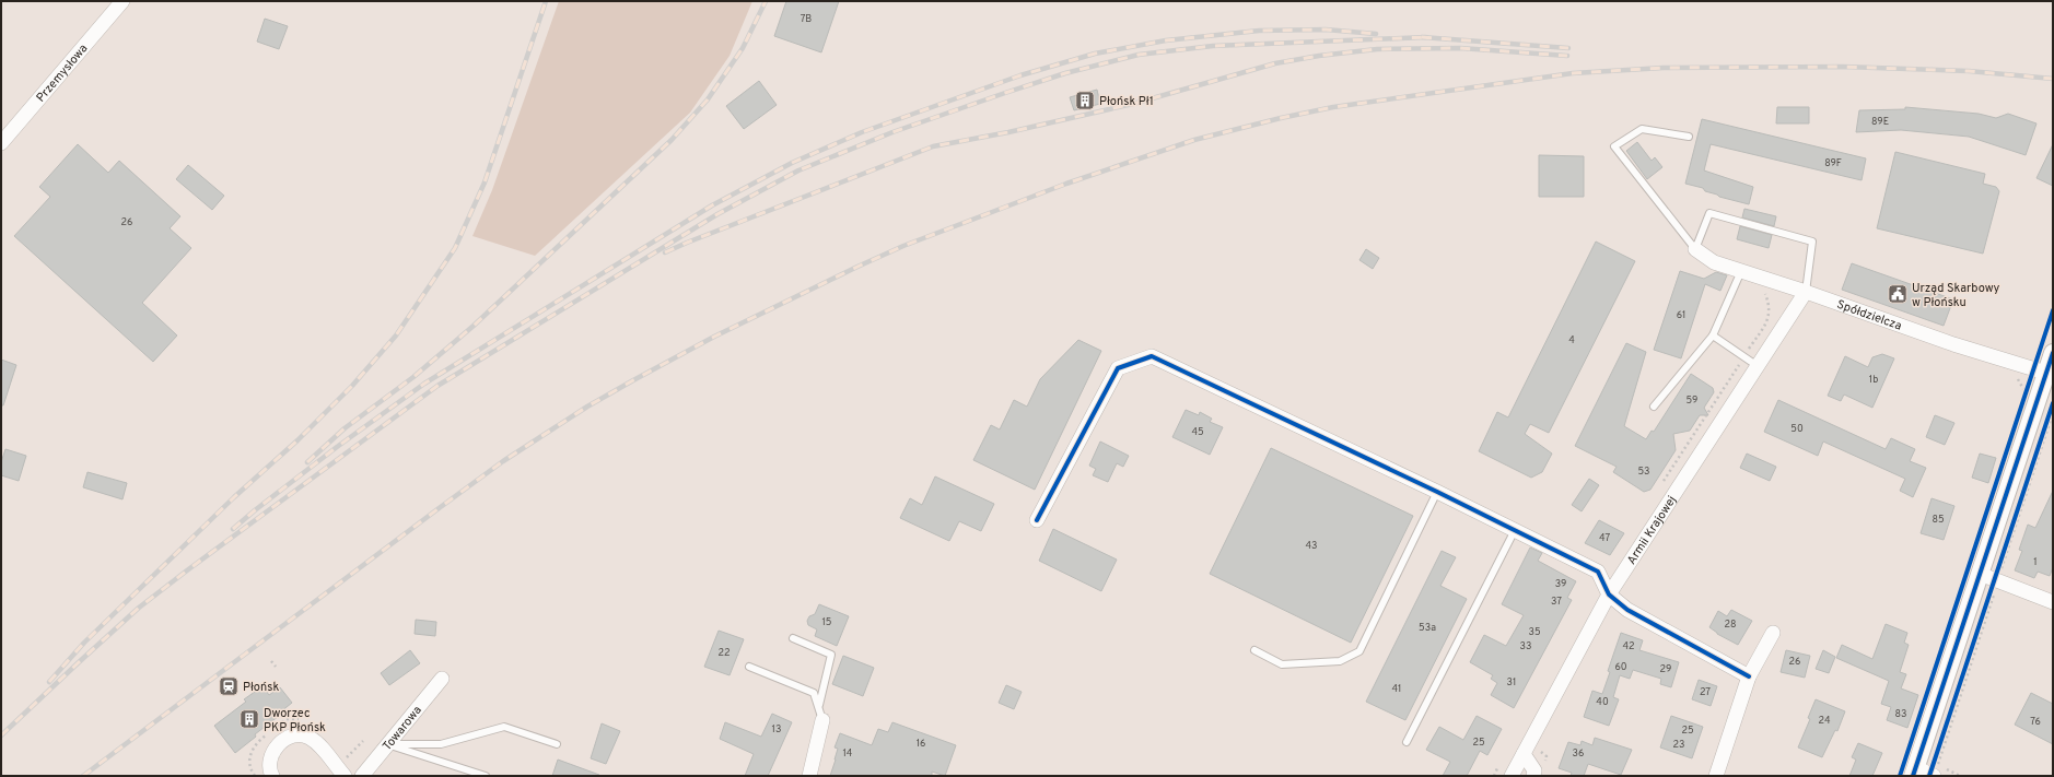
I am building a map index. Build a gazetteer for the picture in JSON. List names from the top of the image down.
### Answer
{
  "streets": {
    "street": [
      "Przemysłowa",
      "Spółdzielcza",
      "Armii Krajowej",
      "Towarowa"
    ]
  },
  "crossings": [
    ["Spółdzielcza", "Armii Krajowej"]
  ],
  "places": {
    "building": ["Płońsk Pł1", "Dworzec PKP Płońsk"],
    "public building": ["Urząd Skarbowy w Płońsku"],
    "station": ["Płońsk"]
  },
  "house_numbers": [
    "7B",
    "89E",
    "89F",
    "26",
    "61",
    "4",
    "1b",
    "59",
    "50",
    "45",
    "53",
    "85",
    "47",
    "43",
    "1",
    "39",
    "37",
    "15",
    "28",
    "53a",
    "35",
    "33",
    "42",
    "22",
    "26",
    "60",
    "29",
    "31",
    "41",
    "27",
    "40",
    "83",
    "24",
    "76",
    "13",
    "25",
    "25",
    "16",
    "23",
    "14",
    "36"
  ]
}
